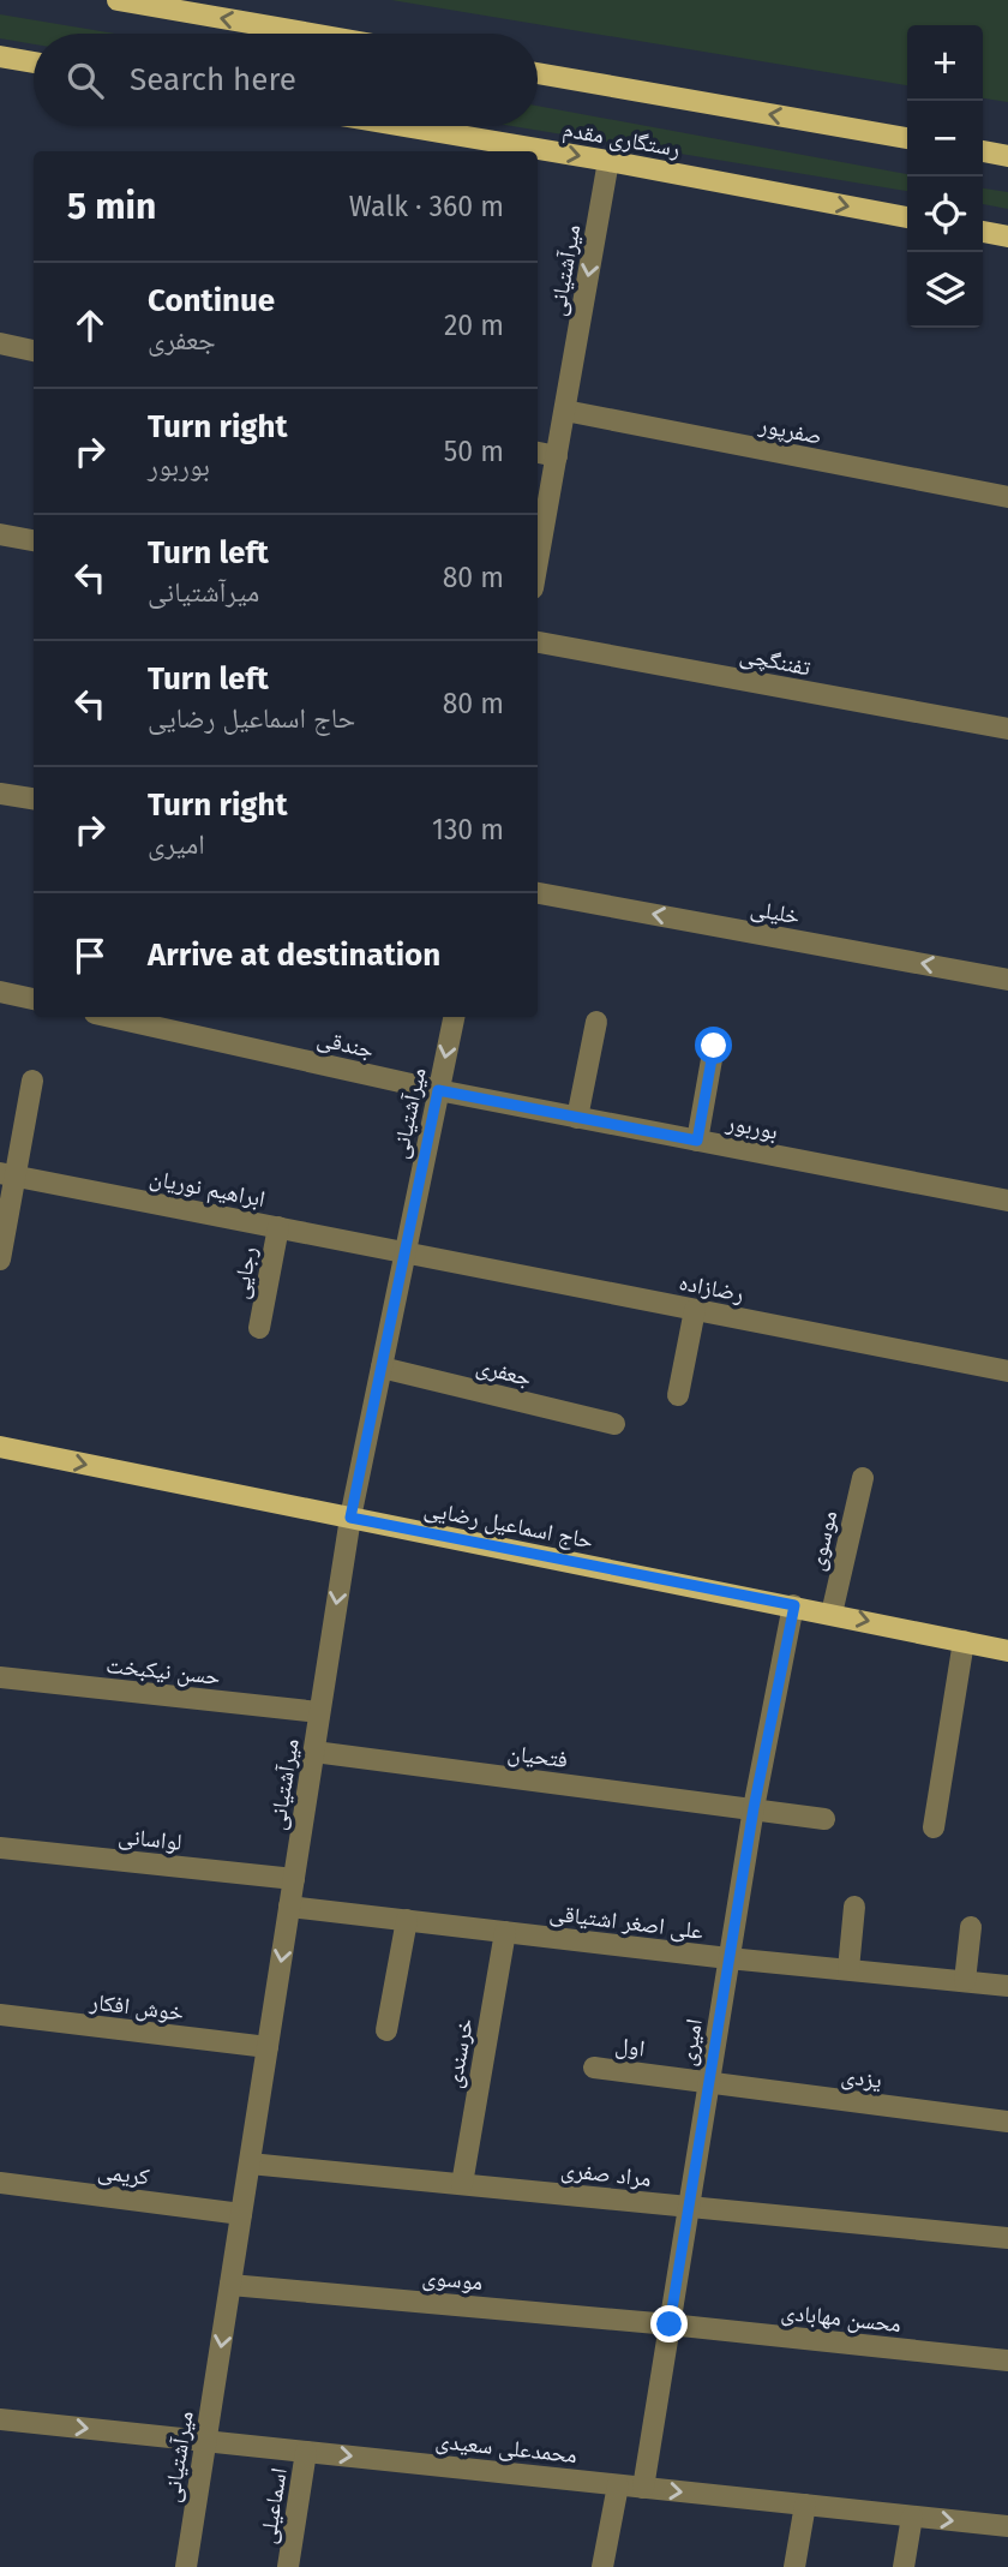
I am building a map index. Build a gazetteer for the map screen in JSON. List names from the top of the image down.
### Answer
{
  "streets": {
    "main road": ["رستگاری مقدم", "حاج اسماعیل رضایی"],
    "street": [
      "میرآشتیانی",
      "صفرپور",
      "تفننگچی",
      "خلیلی",
      "جندقی",
      "بوربور",
      "ابراهیم نوریان",
      "رجایی",
      "رضازاده",
      "جعفری",
      "موسوی",
      "حسن نیکبخت",
      "فتحیان",
      "لواسانی",
      "علی اصغر اشتیاقی",
      "خوش افکار",
      "امیری",
      "اول",
      "خرسندی",
      "یزدی",
      "کریمی",
      "مراد صفری",
      "محسن مهابادی",
      "محمدعلی سعیدی",
      "اسماعیلی"
    ]
  },
  "crossings": [
    ["رستگاری مقدم", "میرآشتیانی"],
    ["میرآشتیانی", "صفرپور"],
    ["میرآشتیانی", "جندقی"],
    ["میرآشتیانی", "بوربور"],
    ["میرآشتیانی", "ابراهیم نوریان"],
    ["میرآشتیانی", "رضازاده"],
    ["میرآشتیانی", "جعفری"],
    ["میرآشتیانی", "حاج اسماعیل رضایی"],
    ["میرآشتیانی", "موسوی"],
    ["میرآشتیانی", "حسن نیکبخت"],
    ["میرآشتیانی", "فتحیان"],
    ["میرآشتیانی", "لواسانی"],
    ["میرآشتیانی", "علی اصغر اشتیاقی"],
    ["میرآشتیانی", "خوش افکار"],
    ["میرآشتیانی", "کریمی"],
    ["میرآشتیانی", "مراد صفری"],
    ["میرآشتیانی", "محمدعلی سعیدی"],
    ["جندقی", "بوربور"],
    ["ابراهیم نوریان", "رجایی"],
    ["ابراهیم نوریان", "رضازاده"],
    ["حاج اسماعیل رضایی", "موسوی"],
    ["حاج اسماعیل رضایی", "امیری"],
    ["موسوی", "امیری"],
    ["موسوی", "محسن مهابادی"],
    ["فتحیان", "امیری"],
    ["علی اصغر اشتیاقی", "امیری"],
    ["علی اصغر اشتیاقی", "خرسندی"],
    ["امیری", "اول"],
    ["امیری", "یزدی"],
    ["امیری", "مراد صفری"],
    ["امیری", "محسن مهابادی"],
    ["امیری", "محمدعلی سعیدی"],
    ["اول", "یزدی"],
    ["خرسندی", "مراد صفری"],
    ["محمدعلی سعیدی", "اسماعیلی"]
  ],
  "one_way": [
    "میرآشتیانی",
    "خلیلی",
    "حاج اسماعیل رضایی",
    "محمدعلی سعیدی"
  ],
  "page": {
    "map_buttons": ["+", "−"],
    "search": "Search here",
    "heading": ["5 min", "Walk · 360 m"],
    "list": [
      ["Continue", "جعفری", "20 m"],
      ["Turn right", "بوربور", "50 m"],
      ["Turn left", "میرآشتیانی", "80 m"],
      ["Turn left", "حاج اسماعیل رضایی", "80 m"],
      ["Turn right", "امیری", "130 m"],
      "Arrive at destination"
    ]
  }
}
